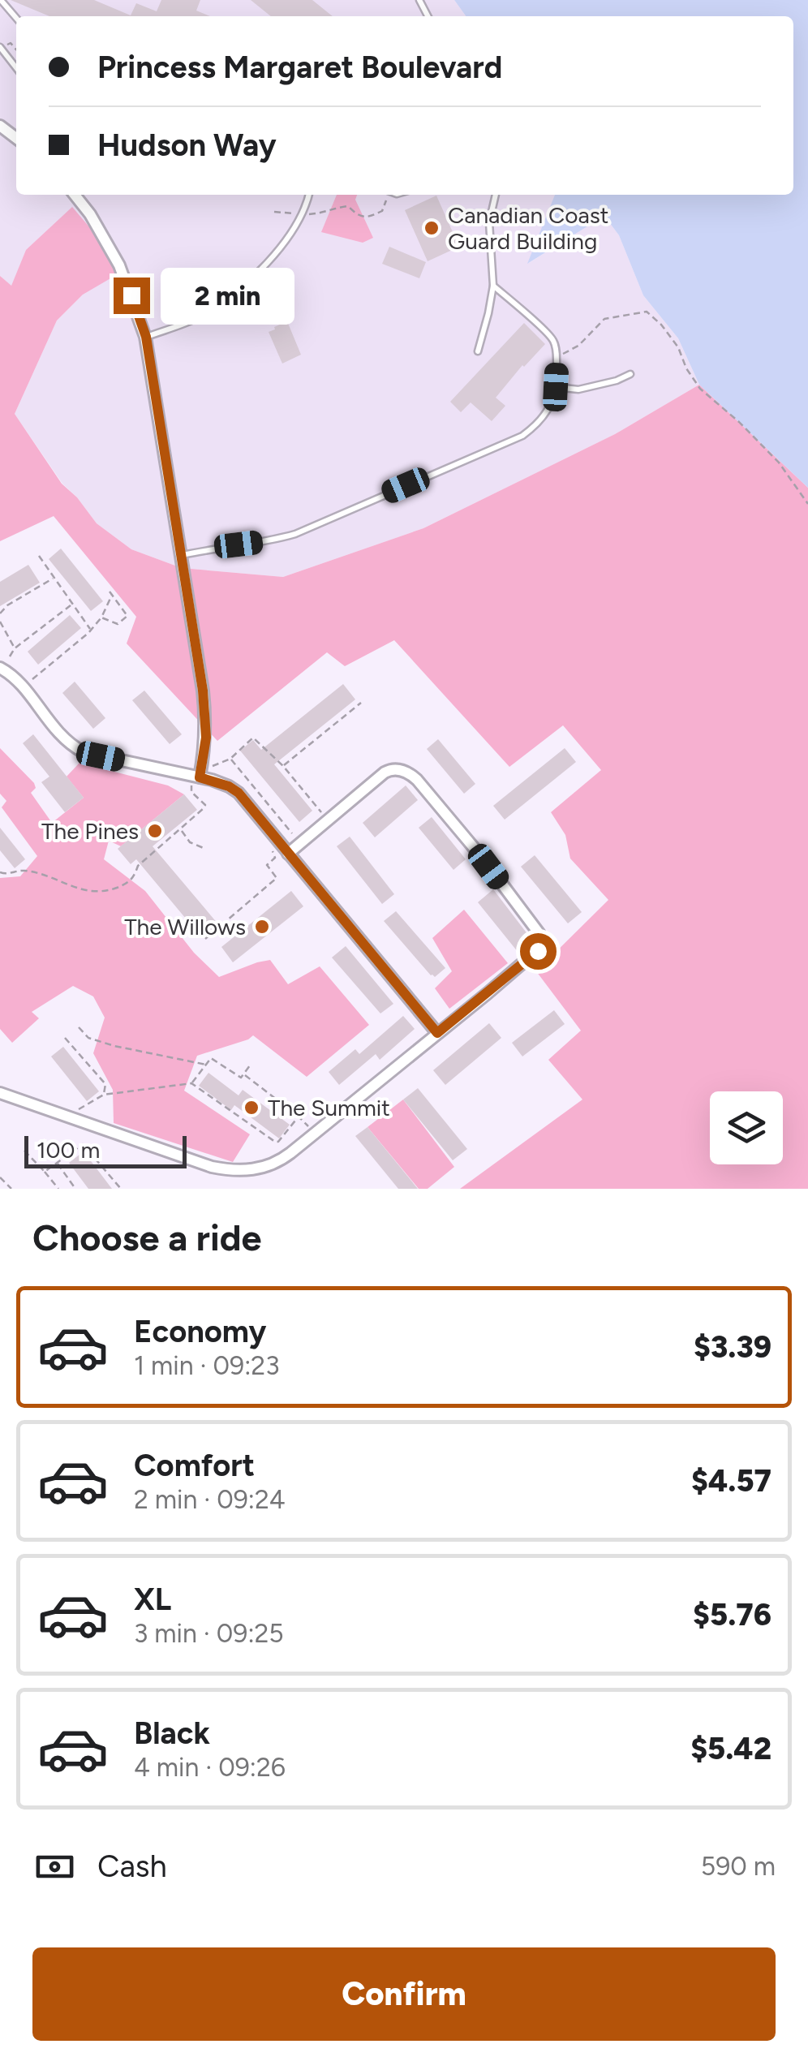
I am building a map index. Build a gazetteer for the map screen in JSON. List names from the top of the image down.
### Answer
{
  "places": [
    "Canadian Coast Guard Building",
    "The Pines",
    "The Willows",
    "The Summit"
  ],
  "scale_bar": "100 m",
  "page": {
    "banner": ["Princess Margaret Boulevard", "Hudson Way"],
    "bubble": "2 min",
    "scale": "100 m",
    "heading": "Choose a ride",
    "list": [
      {
        "name": "Economy",
        "note": "1 min · 09:23",
        "value": "$3.39"
      },
      {
        "name": "Comfort",
        "note": "2 min · 09:24",
        "value": "$4.57"
      },
      {
        "name": "XL",
        "note": "3 min · 09:25",
        "value": "$5.76"
      },
      {
        "name": "Black",
        "note": "4 min · 09:26",
        "value": "$5.42"
      }
    ],
    "pay": ["Cash", "590 m"],
    "buttons": "Confirm"
  }
}
